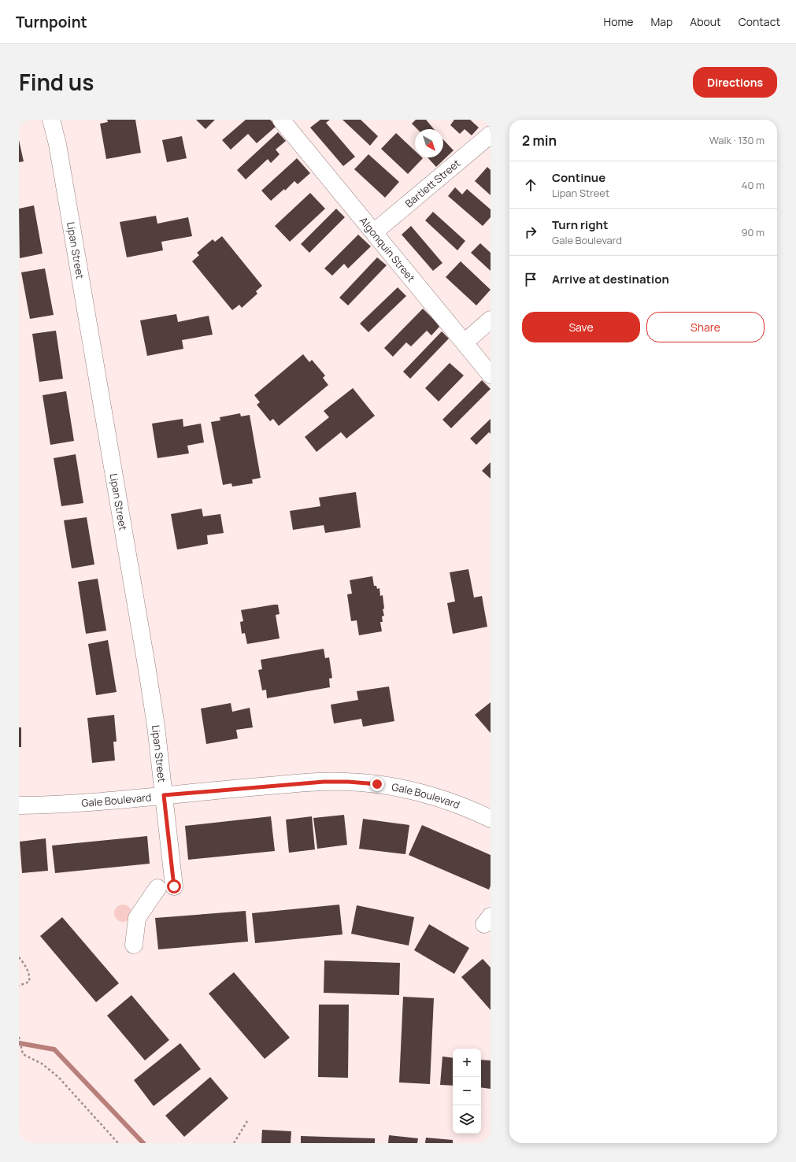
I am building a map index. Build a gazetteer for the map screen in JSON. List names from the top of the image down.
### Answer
{
  "streets": {
    "street": [
      "Bartlett Street",
      "Algonquin Street",
      "Lipan Street",
      "Gale Boulevard"
    ]
  },
  "crossings": [
    ["Bartlett Street", "Algonquin Street"],
    ["Lipan Street", "Gale Boulevard"]
  ],
  "north": "bottom right",
  "page": {
    "header": "Turnpoint",
    "nav": [
      "Home",
      "Map",
      "About",
      "Contact"
    ],
    "title": "Find us",
    "buttons": [
      "Directions",
      ["Save", "Share"]
    ],
    "heading": ["2 min", "Walk · 130 m"],
    "list": [
      ["Continue", "Lipan Street", "40 m"],
      ["Turn right", "Gale Boulevard", "90 m"],
      "Arrive at destination"
    ],
    "map_buttons": ["+", "−"]
  }
}
